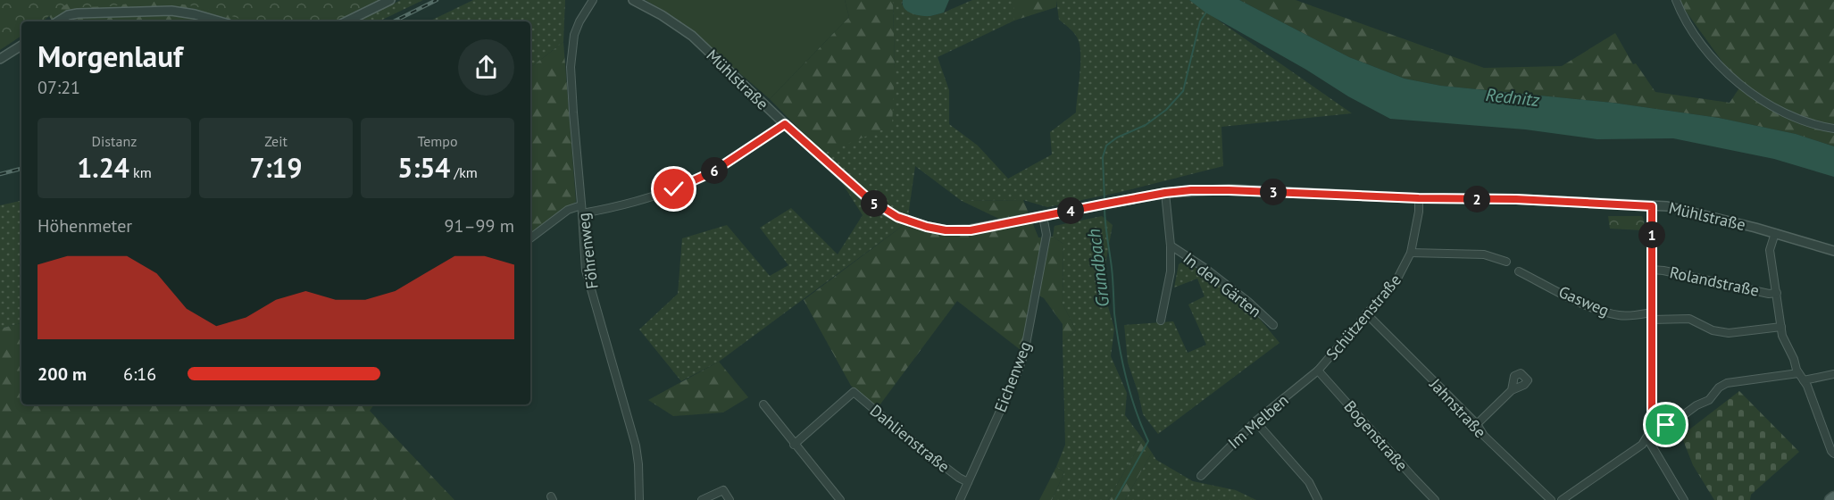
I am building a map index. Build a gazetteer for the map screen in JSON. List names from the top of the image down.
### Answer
{
  "streets": {
    "street": [
      "Mühlstraße",
      "Föhrenweg",
      "Rolandstraße",
      "In den Gärten",
      "Gasweg",
      "Schützenstraße",
      "Eichenweg",
      "Jahnstraße",
      "Im Melben",
      "Bogenstraße",
      "Dahlienstraße"
    ]
  },
  "crossings": [
    ["Mühlstraße", "Schützenstraße"],
    ["Mühlstraße", "Eichenweg"],
    ["Schützenstraße", "Jahnstraße"],
    ["Schützenstraße", "Im Melben"],
    ["Schützenstraße", "Bogenstraße"],
    ["Eichenweg", "Dahlienstraße"],
    ["Im Melben", "Bogenstraße"]
  ],
  "water": ["Rednitz", "Grundbach"],
  "page": {
    "heading": ["Morgenlauf", "07:21"],
    "stats": [
      ["Distanz", "1.24 km"],
      ["Zeit", "7:19"],
      ["Tempo", "5:54 /km"]
    ],
    "pins": [
      "6",
      "3",
      "2",
      "5",
      "4",
      "1"
    ],
    "chart": ["Höhenmeter", "91–99 m"],
    "list": [
      {
        "name": "200 m",
        "note": "6:16"
      }
    ]
  }
}
